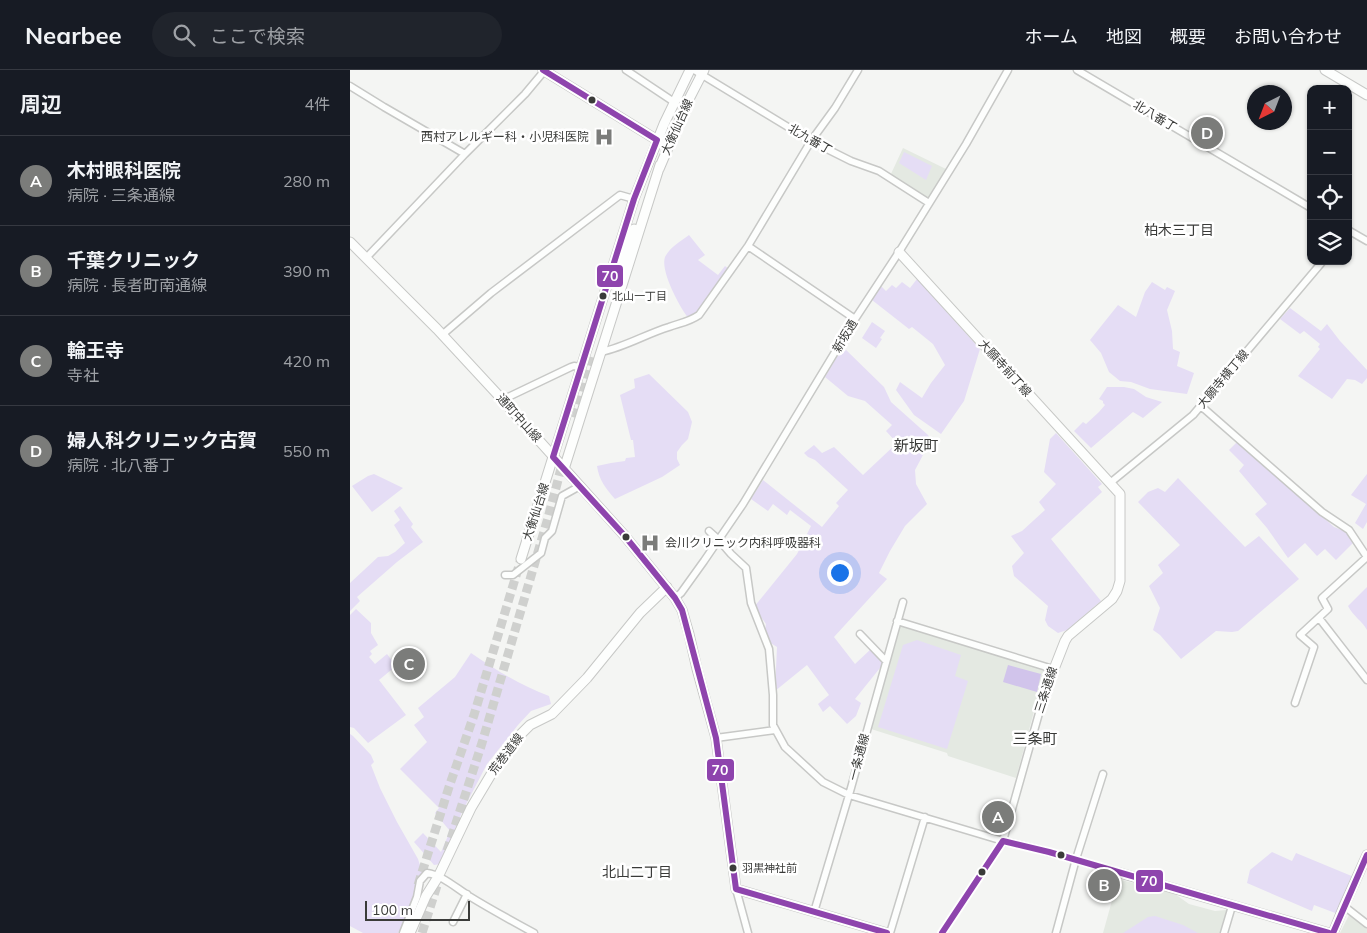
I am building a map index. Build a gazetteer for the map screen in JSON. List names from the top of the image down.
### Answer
{
  "streets": {
    "street": [
      "北八番丁",
      "大衡仙台線",
      "北九番丁",
      "新坂通",
      "大願寺前丁線",
      "大願寺横丁線",
      "通町中山線",
      "三条通線",
      "荒巻道線",
      "一条通線"
    ]
  },
  "crossings": [
    ["大衡仙台線", "北九番丁"],
    ["大衡仙台線", "通町中山線"],
    ["北九番丁", "新坂通"],
    ["新坂通", "大願寺前丁線"],
    ["新坂通", "通町中山線"],
    ["大願寺前丁線", "大願寺横丁線"],
    ["大願寺前丁線", "三条通線"],
    ["大願寺横丁線", "三条通線"],
    ["通町中山線", "荒巻道線"]
  ],
  "districts": [
    "柏木三丁目",
    "新坂町",
    "三条町",
    "北山二丁目"
  ],
  "places": {
    "hospital": ["西村アレルギー科・小児科医院", "会川クリニック内科呼吸器科"],
    "other": ["北山一丁目", "羽黒神社前"]
  },
  "lines": ["transit line 70"],
  "scale_bar": "100 m",
  "north": "bottom left",
  "page": {
    "header": "Nearbee",
    "search": "ここで検索",
    "nav": [
      "ホーム",
      "地図",
      "概要",
      "お問い合わせ"
    ],
    "heading": ["周辺", "4件"],
    "map_buttons": ["+", "−"],
    "pins": [
      "D",
      "C",
      "A",
      "B"
    ],
    "list": [
      {
        "mark": "A",
        "name": "木村眼科医院",
        "note": "病院 · 三条通線",
        "value": "280 m"
      },
      {
        "mark": "B",
        "name": "千葉クリニック",
        "note": "病院 · 長者町南通線",
        "value": "390 m"
      },
      {
        "mark": "C",
        "name": "輪王寺",
        "note": "寺社",
        "value": "420 m"
      },
      {
        "mark": "D",
        "name": "婦人科クリニック古賀",
        "note": "病院 · 北八番丁",
        "value": "550 m"
      }
    ],
    "scale": "100 m"
  }
}
